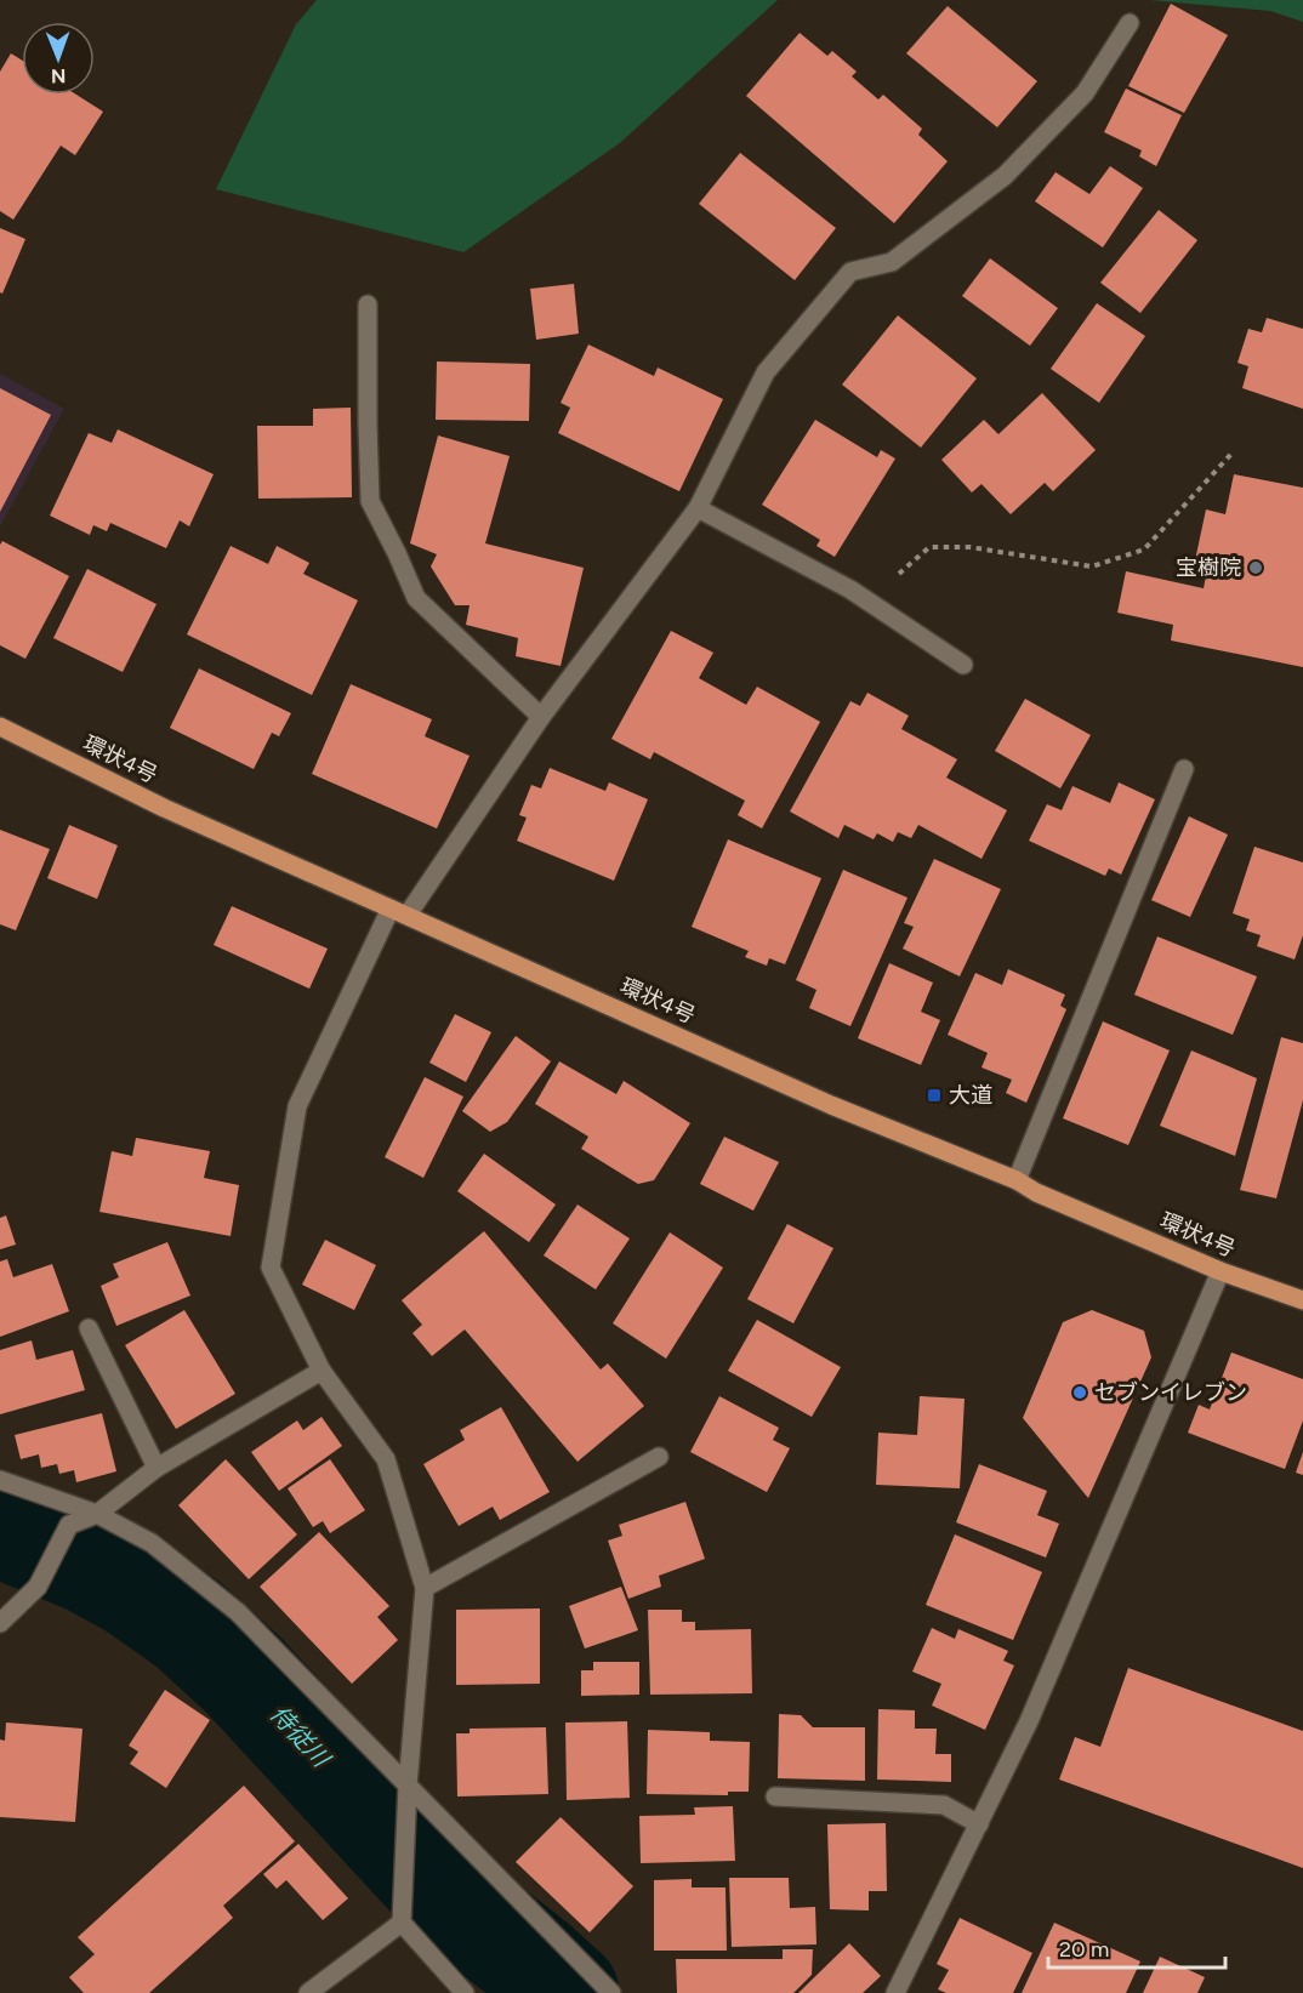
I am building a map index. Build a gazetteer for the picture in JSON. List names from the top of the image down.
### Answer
{
  "streets": {
    "main road": ["環状4号"]
  },
  "water": ["侍従川"],
  "places": {
    "other": ["宝樹院", "セブンイレブン"],
    "transit": ["大道"]
  },
  "scale_bar": "20 m",
  "north": "bottom"
}
